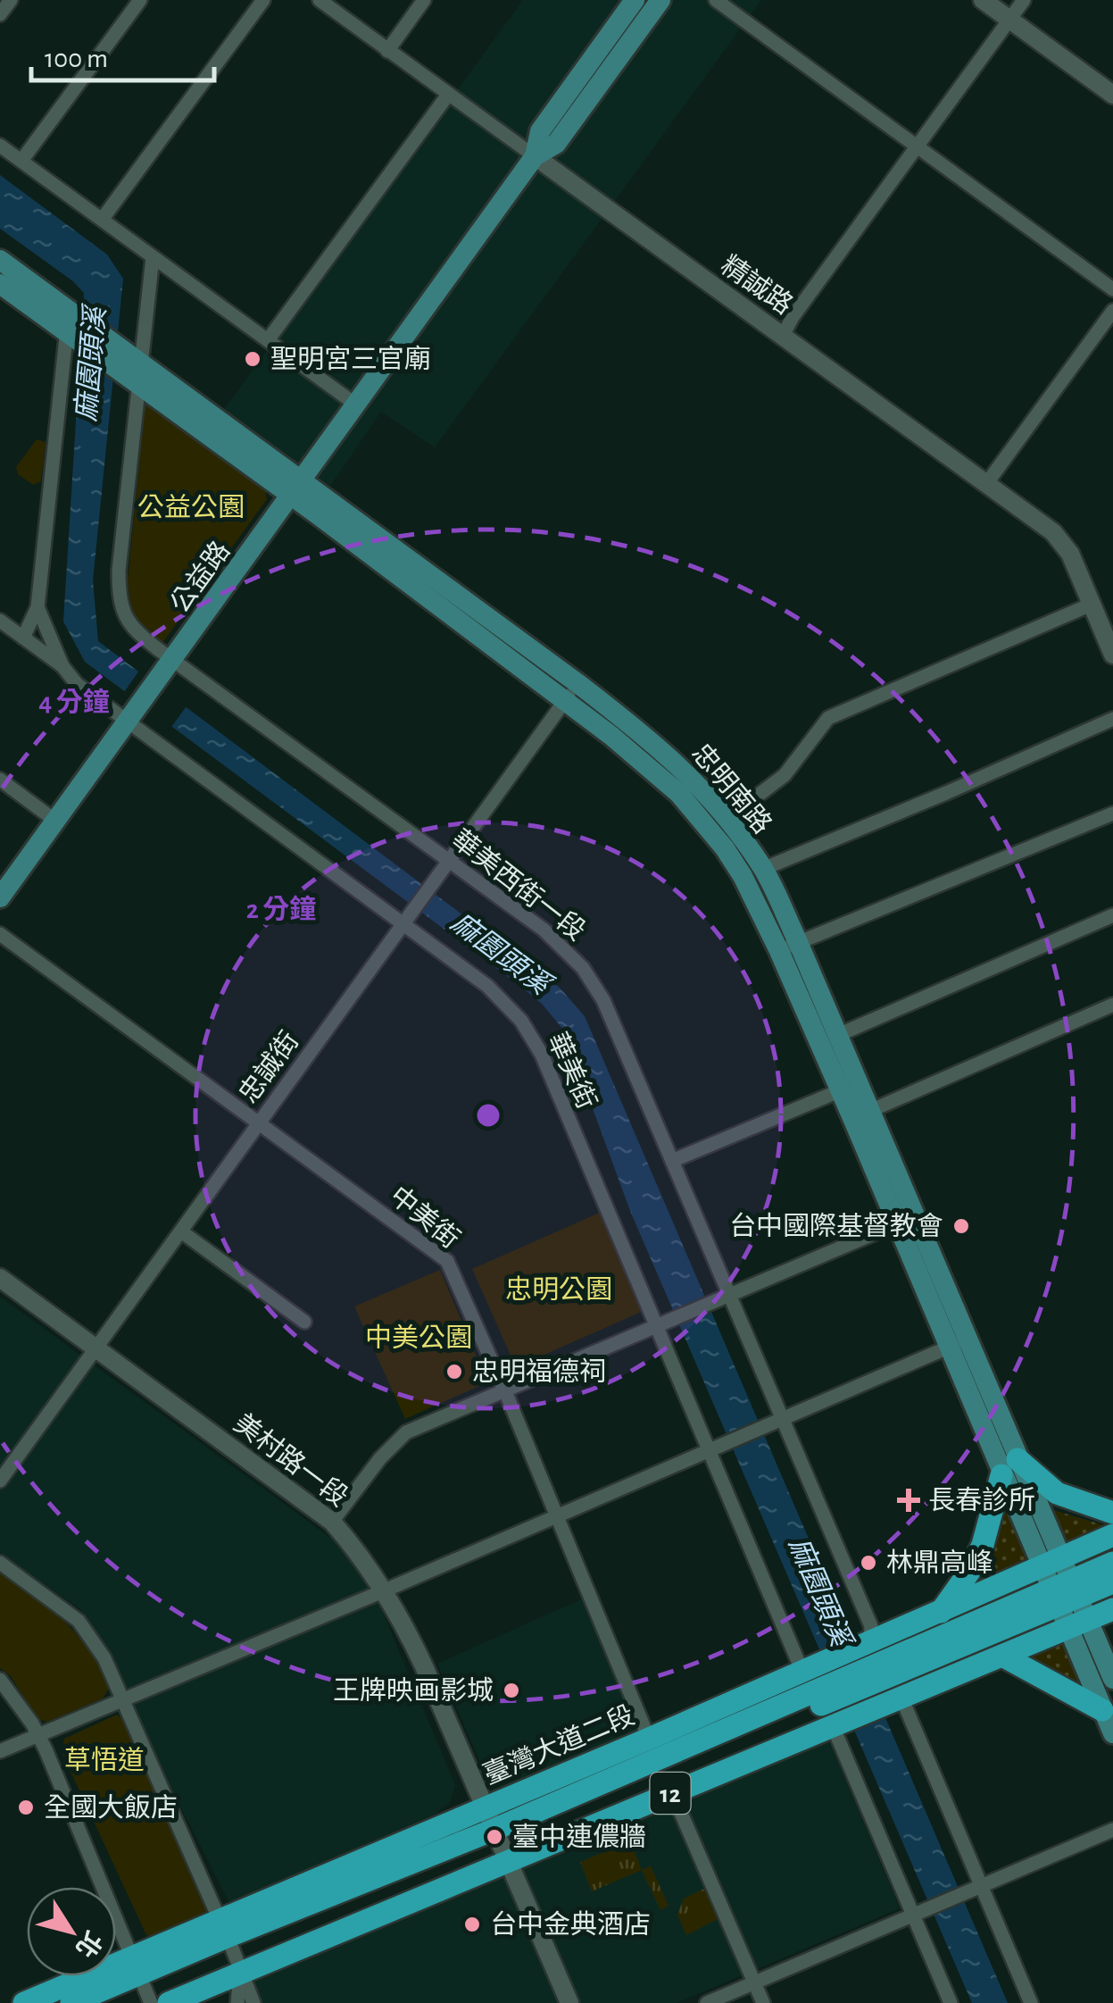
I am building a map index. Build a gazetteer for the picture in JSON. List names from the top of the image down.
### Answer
{
  "streets": {
    "main road": [
      "公益路",
      "忠明南路",
      "臺灣大道二段",
      "12"
    ],
    "street": [
      "精誠路",
      "華美西街一段",
      "忠誠街",
      "華美街",
      "中美街",
      "美村路一段"
    ]
  },
  "crossings": [
    ["精誠路", "公益路"],
    ["公益路", "忠明南路"],
    ["公益路", "華美西街一段"],
    ["公益路", "華美街"],
    ["忠明南路", "華美西街一段"],
    ["忠明南路", "忠誠街"],
    ["忠明南路", "臺灣大道二段"],
    ["華美西街一段", "忠誠街"],
    ["華美西街一段", "臺灣大道二段"],
    ["忠誠街", "華美街"],
    ["忠誠街", "中美街"],
    ["忠誠街", "美村路一段"],
    ["華美街", "臺灣大道二段"],
    ["中美街", "臺灣大道二段"],
    ["美村路一段", "臺灣大道二段"]
  ],
  "water": ["麻園頭溪"],
  "parks": [
    "公益公園",
    "忠明公園",
    "中美公園",
    "草悟道"
  ],
  "places": {
    "other": [
      "聖明宮三官廟",
      "台中國際基督教會",
      "忠明福德祠",
      "林鼎高峰",
      "王牌映画影城",
      "全國大飯店",
      "臺中連儂牆",
      "台中金典酒店"
    ],
    "health": ["長春診所"]
  },
  "scale_bar": "100 m",
  "north": "bottom right",
  "rings": ["4 分鐘", "2 分鐘"]
}
